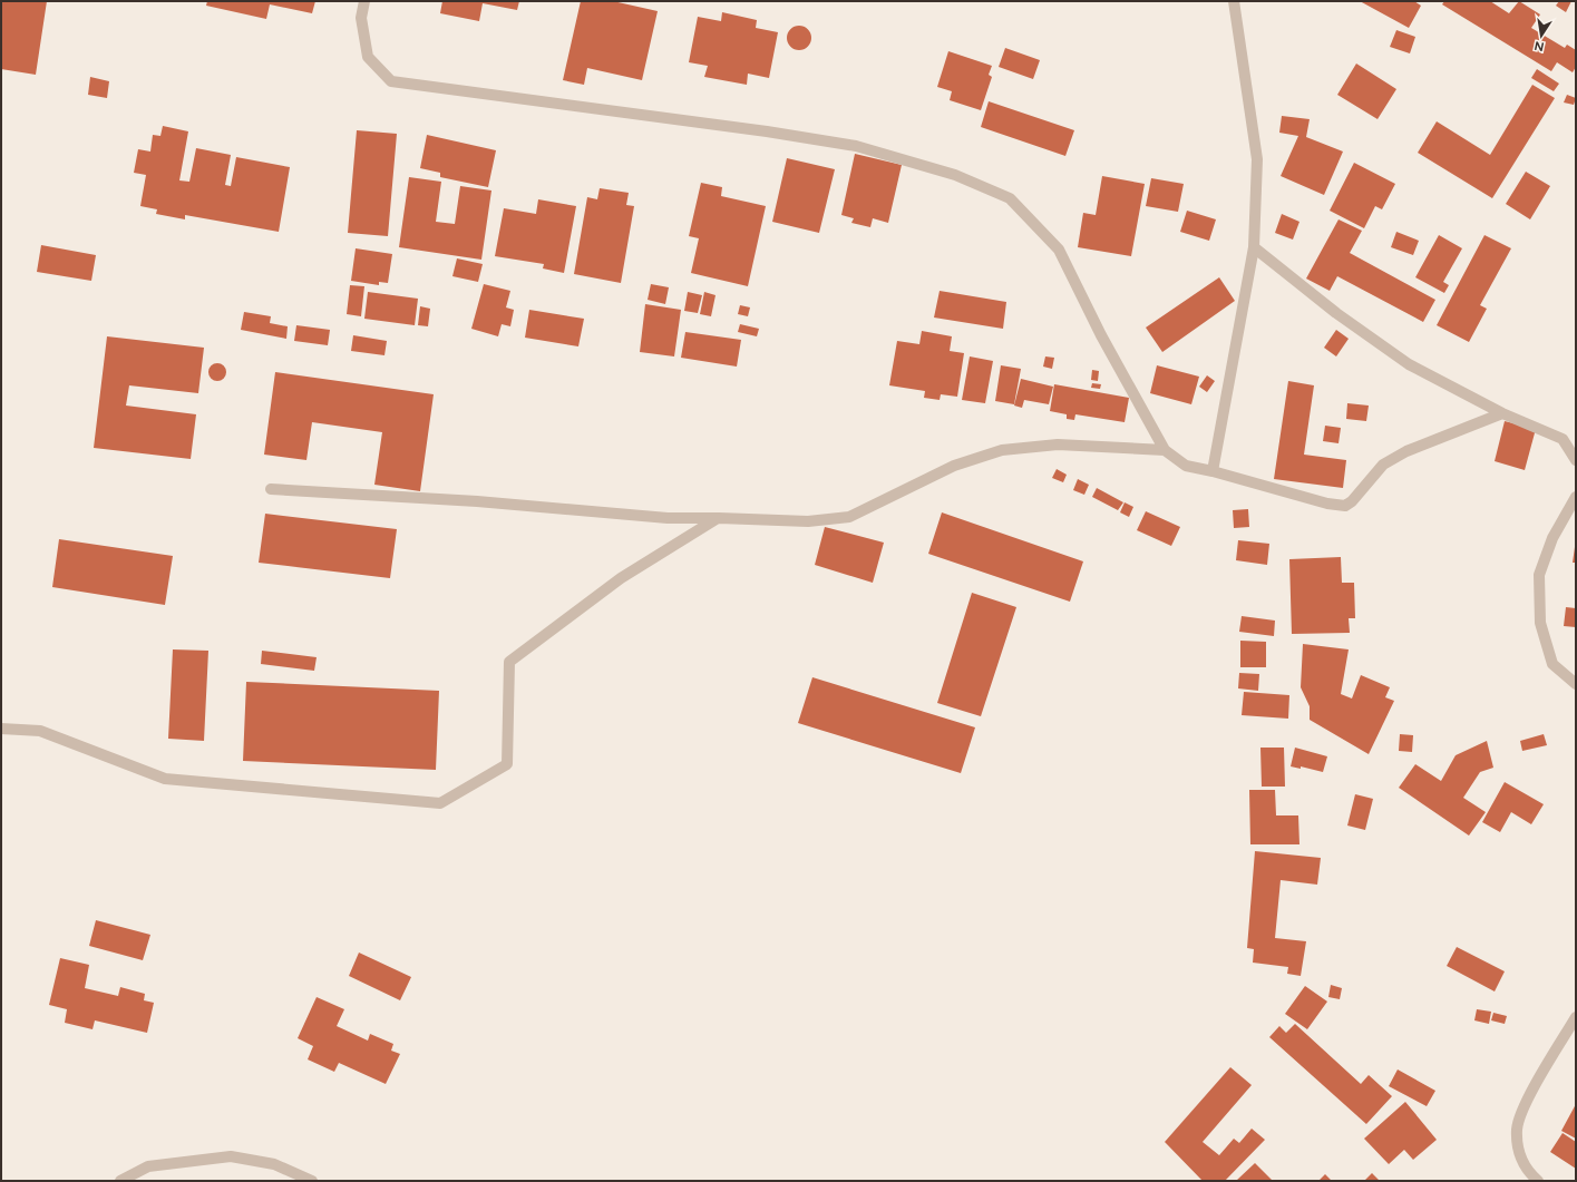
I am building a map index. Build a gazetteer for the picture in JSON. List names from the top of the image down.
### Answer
{
  "north": "bottom"
}
